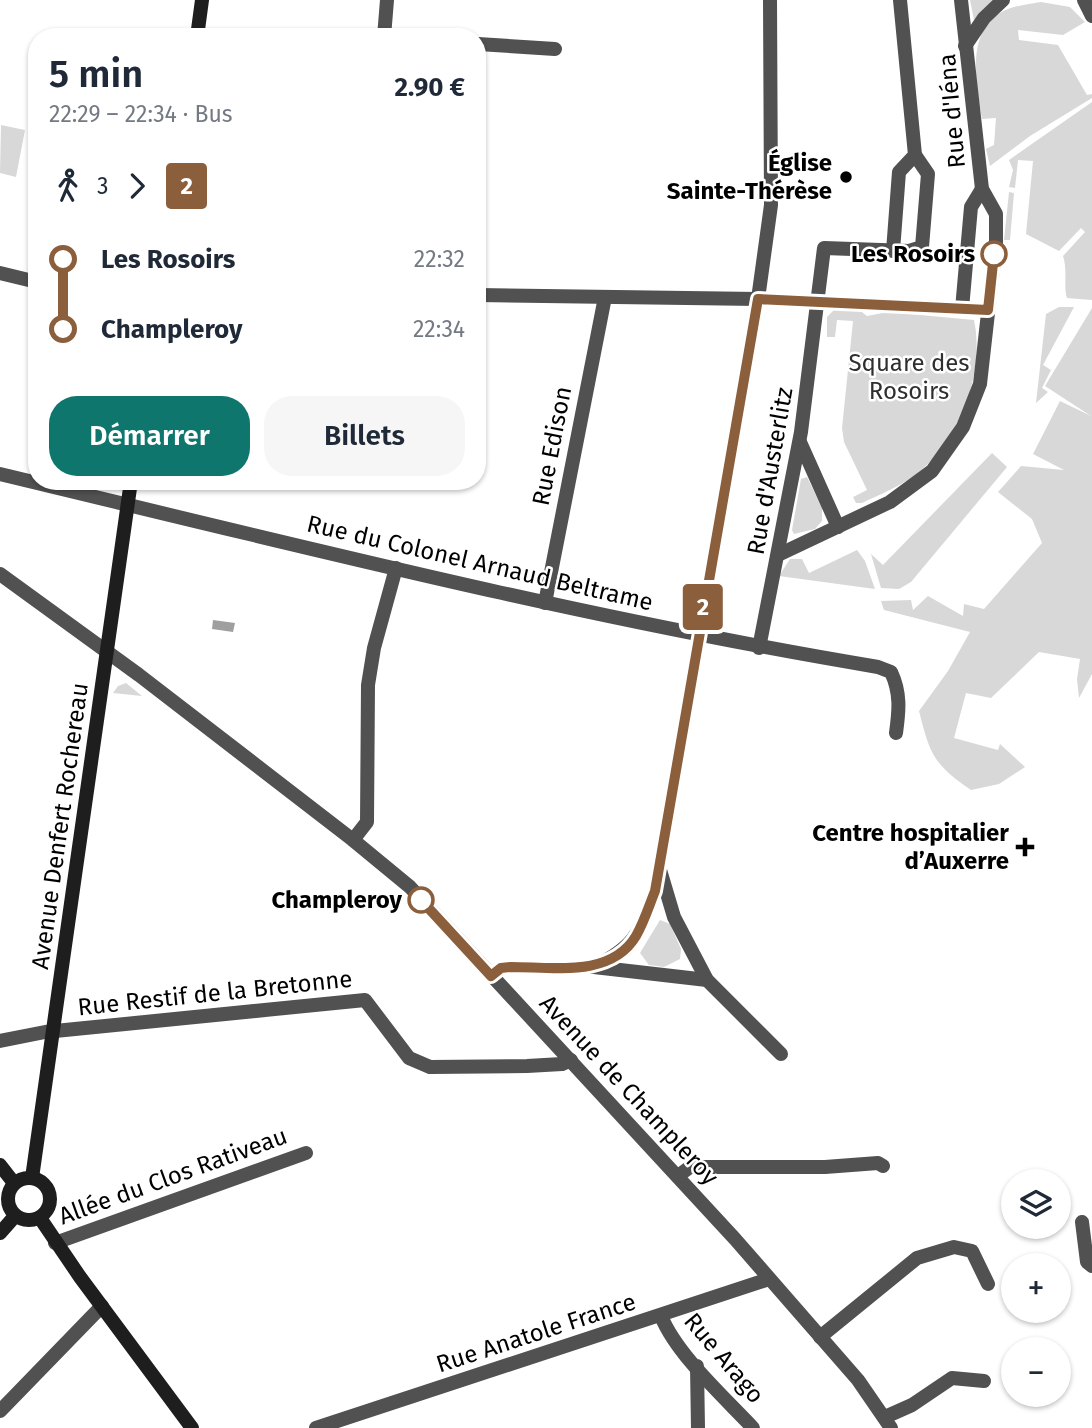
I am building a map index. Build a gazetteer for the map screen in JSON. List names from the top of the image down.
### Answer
{
  "streets": {
    "street": [
      "Rue d'Iéna",
      "Rue Edison",
      "Rue d'Austerlitz",
      "Rue du Colonel Arnaud Beltrame",
      "Avenue Denfert Rochereau",
      "Rue Restif de la Bretonne",
      "Avenue de Champleroy",
      "Allée du Clos Rativeau",
      "Rue Anatole France",
      "Rue Arago"
    ]
  },
  "crossings": [
    ["Rue d'Iéna", "Rue d'Austerlitz"],
    ["Rue Edison", "Rue du Colonel Arnaud Beltrame"],
    ["Rue d'Austerlitz", "Rue du Colonel Arnaud Beltrame"],
    ["Rue du Colonel Arnaud Beltrame", "Avenue Denfert Rochereau"],
    ["Avenue Denfert Rochereau", "Rue Restif de la Bretonne"],
    ["Avenue Denfert Rochereau", "Avenue de Champleroy"],
    ["Rue Restif de la Bretonne", "Avenue de Champleroy"],
    ["Avenue de Champleroy", "Rue Anatole France"],
    ["Rue Anatole France", "Rue Arago"]
  ],
  "parks": ["Square des Rosoirs"],
  "places": {
    "other": ["Église Sainte-Thérèse", "Les Rosoirs", "Champleroy"],
    "health": ["Centre hospitalier d’Auxerre"]
  },
  "lines": ["bus line 2"],
  "page": {
    "on_map": "2",
    "heading": ["5 min", "22:29 – 22:34 · Bus", "2.90 €"],
    "legs": ["3", "2"],
    "list": [
      {
        "name": "Les Rosoirs",
        "value": "22:32"
      },
      {
        "name": "Champleroy",
        "value": "22:34"
      }
    ],
    "buttons": ["Démarrer", "Billets"],
    "map_buttons": ["+", "−"]
  }
}
